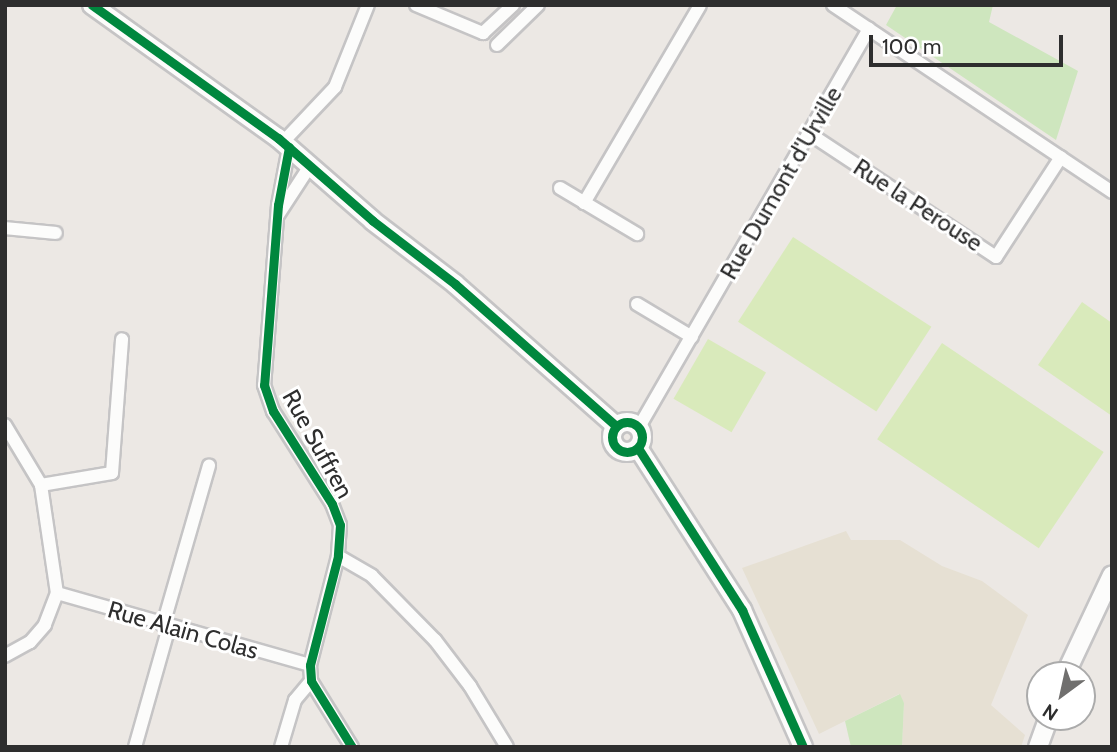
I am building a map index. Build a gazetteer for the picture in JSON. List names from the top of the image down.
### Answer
{
  "streets": {
    "street": [
      "Rue Dumont d'Urville",
      "Rue la Perouse",
      "Rue Suffren",
      "Rue Alain Colas"
    ]
  },
  "crossings": [
    ["Rue Dumont d'Urville", "Rue la Perouse"],
    ["Rue Suffren", "Rue Alain Colas"]
  ],
  "scale_bar": "100 m",
  "north": "bottom left"
}
